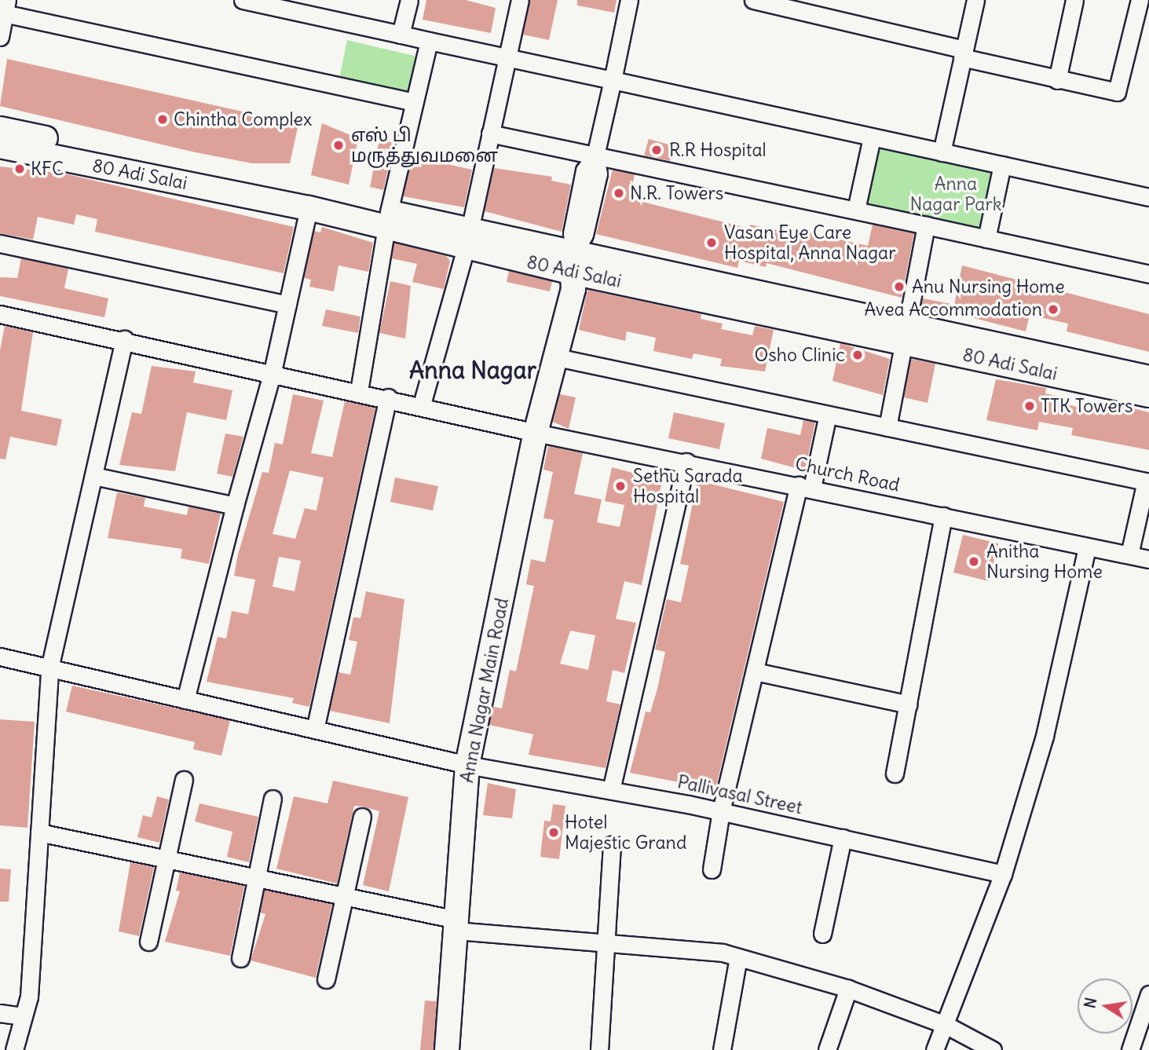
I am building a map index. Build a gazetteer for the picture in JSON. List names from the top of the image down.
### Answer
{
  "streets": {
    "main road": ["80 Adi Salai", "Anna Nagar Main Road"],
    "street": ["Church Road", "Pallivasal Street"]
  },
  "crossings": [
    ["80 Adi Salai", "Anna Nagar Main Road"],
    ["Church Road", "Anna Nagar Main Road"],
    ["Anna Nagar Main Road", "Pallivasal Street"]
  ],
  "districts": ["Anna Nagar"],
  "parks": ["Anna Nagar Park"],
  "places": [
    "Chintha Complex",
    "எஸ் பி மருத்துவமனை",
    "R.R Hospital",
    "KFC",
    "N.R. Towers",
    "Vasan Eye Care Hospital, Anna Nagar",
    "Anu Nursing Home",
    "Avea Accommodation",
    "Osho Clinic",
    "TTK Towers",
    "Sethu Sarada Hospital",
    "Anitha Nursing Home",
    "Hotel Majestic Grand"
  ],
  "north": "left"
}
